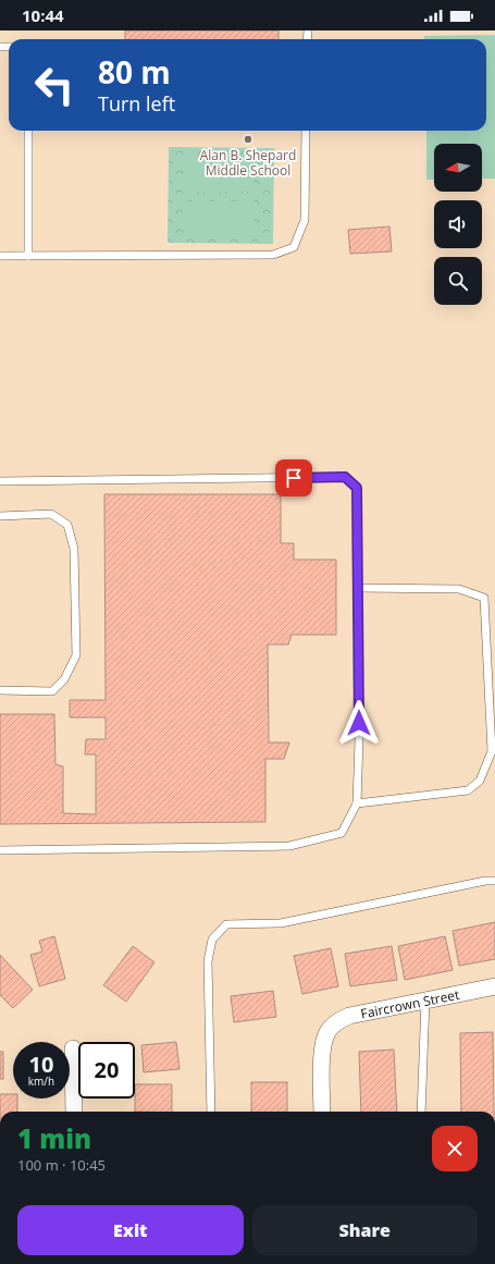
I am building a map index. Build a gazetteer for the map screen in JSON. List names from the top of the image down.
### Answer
{
  "streets": {
    "street": ["Faircrown Street"]
  },
  "places": ["Alan B. Shepard Middle School"],
  "north": "left",
  "page": {
    "status": "10:44",
    "turn": ["80 m", "Turn left"],
    "speed": "10 km/h",
    "limit": "20",
    "heading": ["1 min", "100 m · 10:45"],
    "buttons": ["Exit", "Share"]
  }
}
